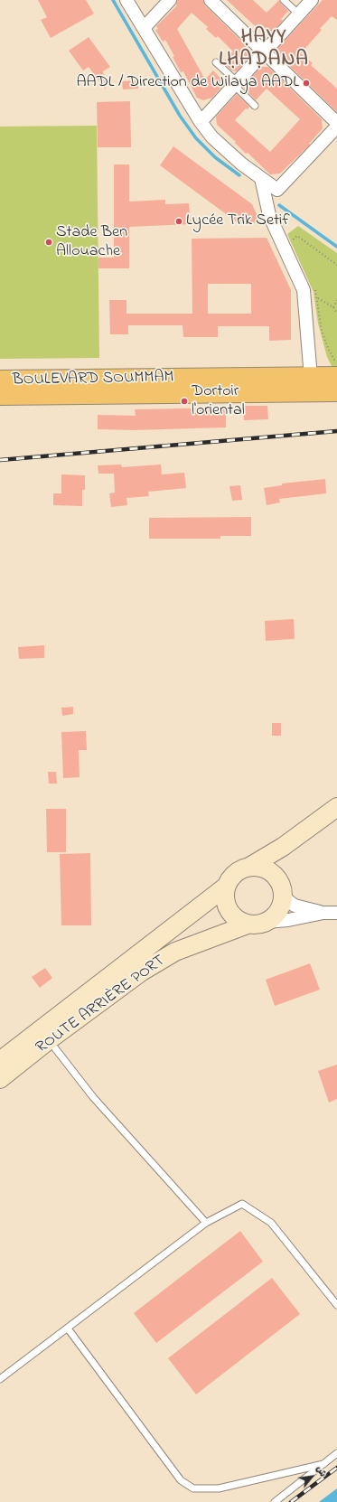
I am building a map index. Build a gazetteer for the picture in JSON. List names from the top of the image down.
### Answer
{
  "streets": {
    "main road": ["BOULEVARD SOUMMAM"],
    "street": ["ROUTE ARRIÈRE PORT"]
  },
  "districts": ["ḤAYY LḤAḌANA"],
  "places": [
    "AADL / Direction de Wilaya AADL",
    "Lycée Trik Setif",
    "Stade Ben Allouache",
    "Dortoir l'oriental"
  ],
  "north": "top right"
}
